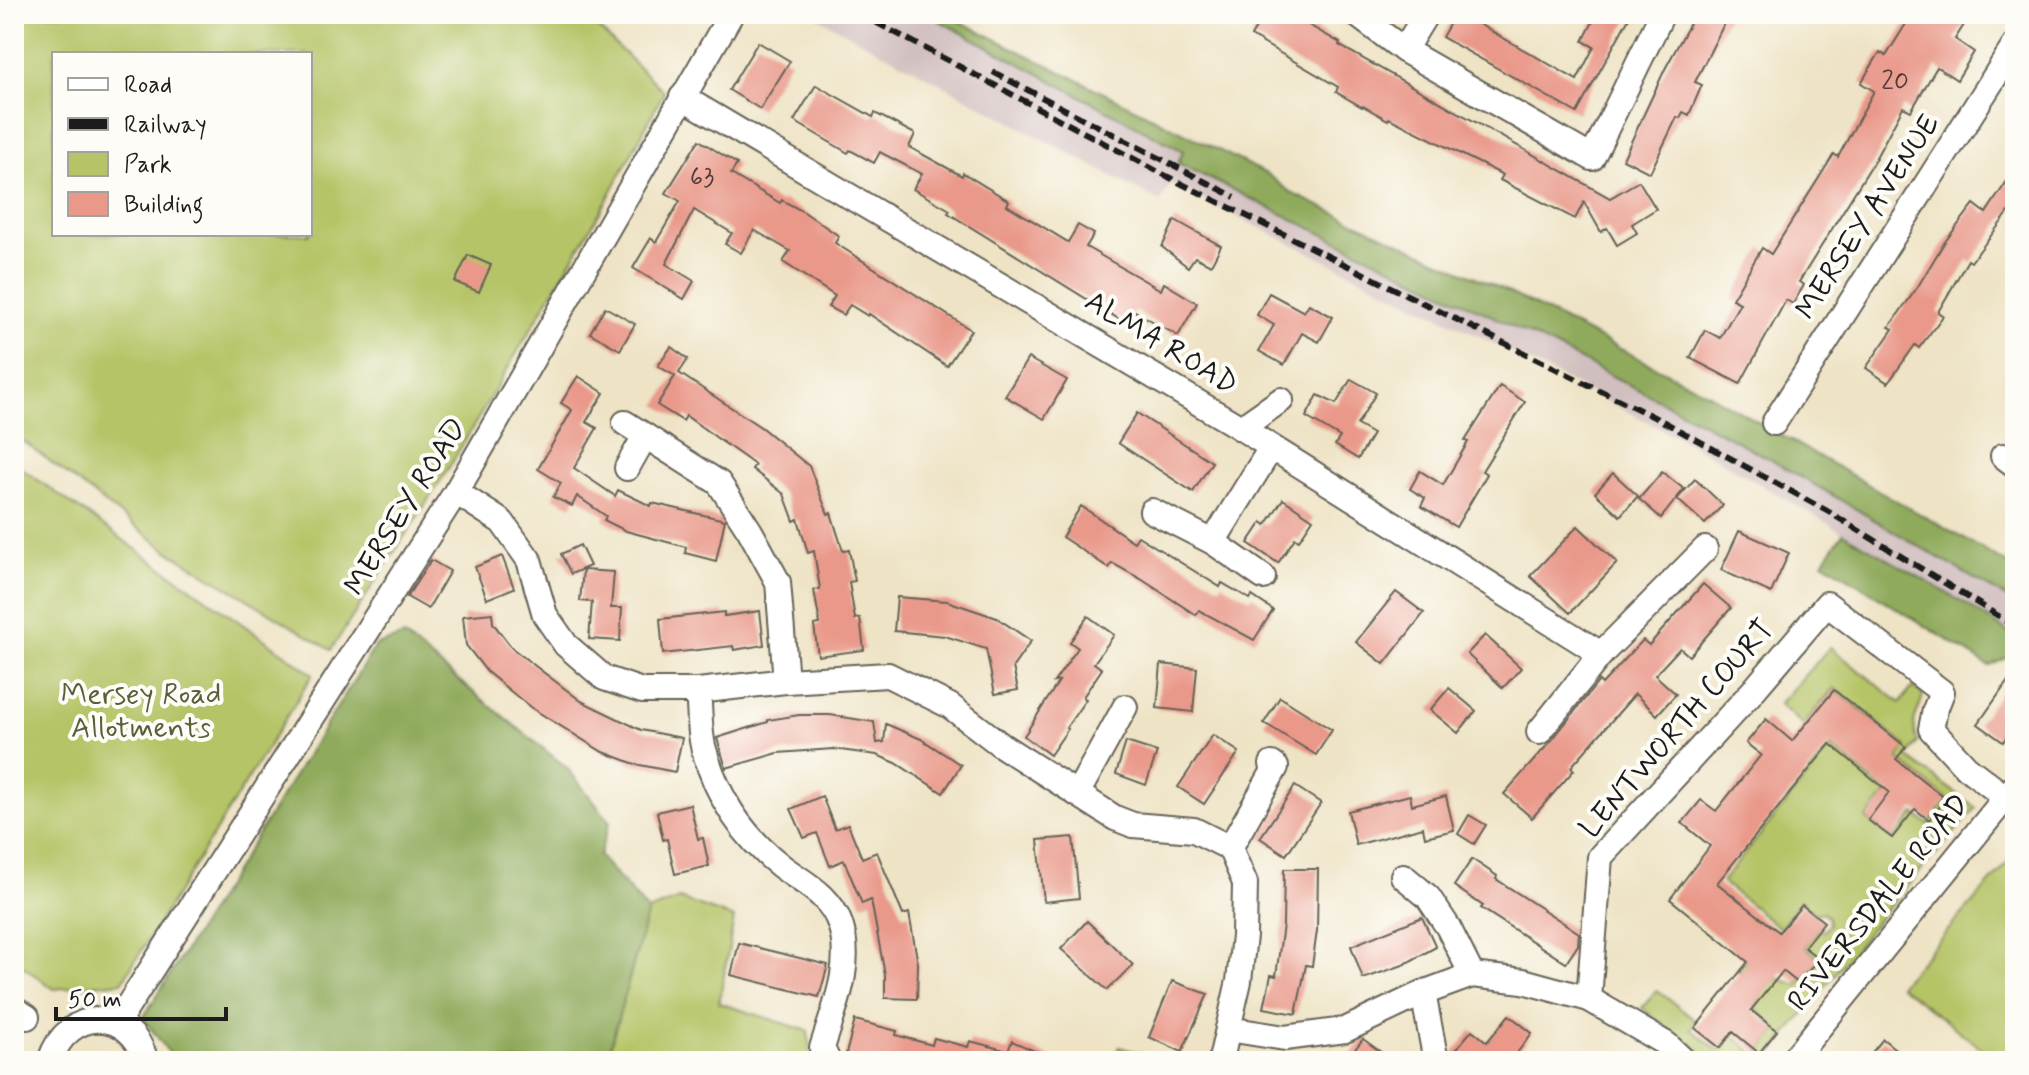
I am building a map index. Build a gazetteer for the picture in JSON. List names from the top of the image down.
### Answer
{
  "streets": {
    "street": [
      "MERSEY AVENUE",
      "ALMA ROAD",
      "MERSEY ROAD",
      "LENTWORTH COURT",
      "RIVERSDALE ROAD"
    ]
  },
  "crossings": [
    ["ALMA ROAD", "MERSEY ROAD"],
    ["LENTWORTH COURT", "RIVERSDALE ROAD"]
  ],
  "parks": ["Mersey Road Allotments"],
  "house_numbers": ["20", "63"],
  "legend": [
    "Road",
    "Railway",
    "Park",
    "Building"
  ],
  "scale_bar": "50 m"
}
